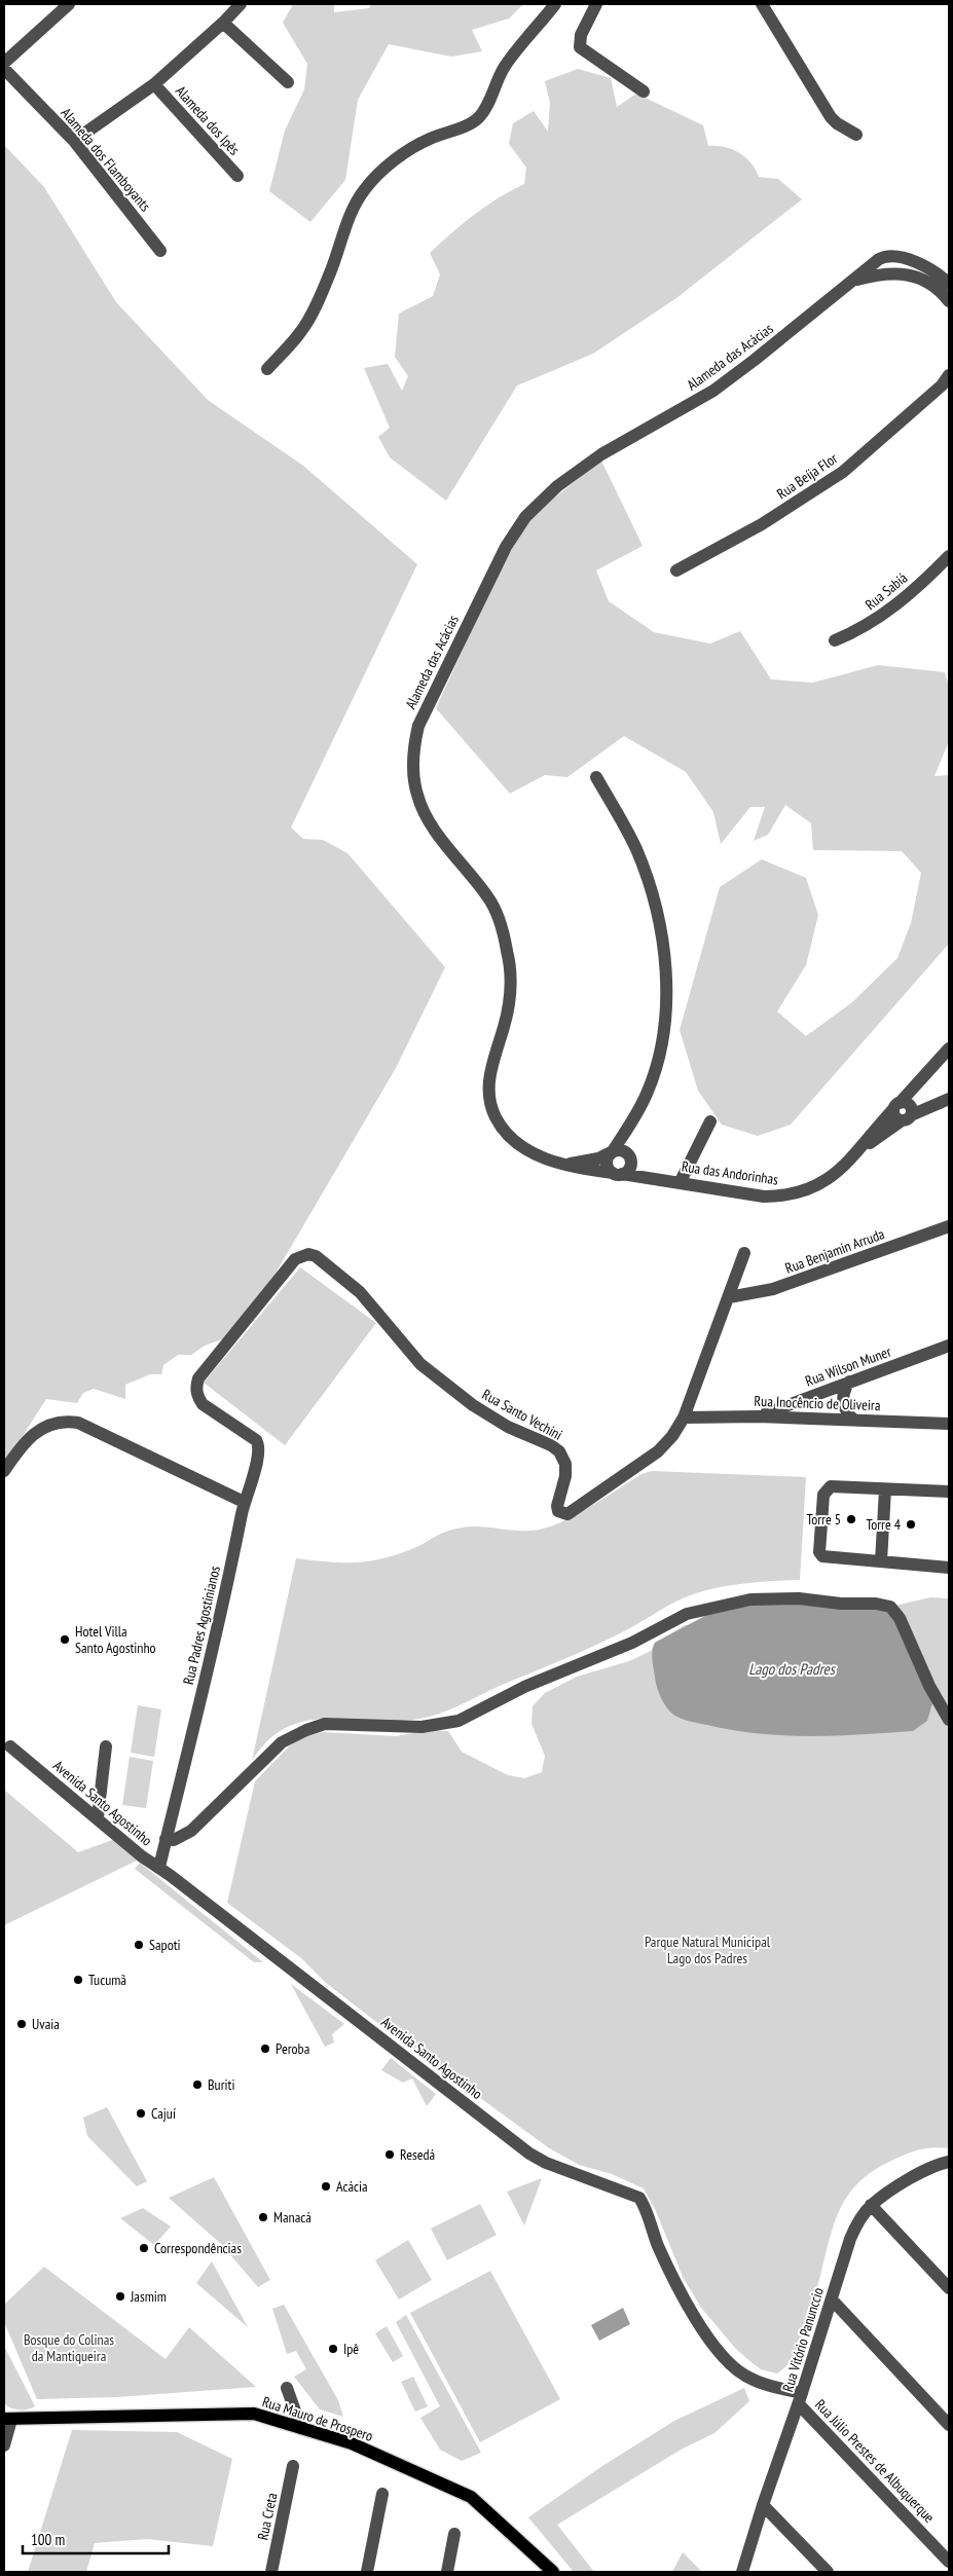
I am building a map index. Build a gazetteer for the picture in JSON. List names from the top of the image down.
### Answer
{
  "streets": {
    "main road": ["Rua Mauro de Prospero"],
    "street": [
      "Alameda dos Ipês",
      "Alameda dos Flamboyants",
      "Alameda das Acácias",
      "Rua Beíja Flor",
      "Rua Sabiá",
      "Rua das Andorinhas",
      "Rua Benjamin Arruda",
      "Rua Wilson Muner",
      "Rua Inocêncio de Oliveira",
      "Rua Santo Vechini",
      "Rua Padres Agostinianos",
      "Avenida Santo Agostinho",
      "Rua Vitório Panunccio",
      "Rua Júlio Prestes de Albuquerque",
      "Rua Creta"
    ]
  },
  "crossings": [
    ["Alameda das Acácias", "Rua das Andorinhas"],
    ["Rua Benjamin Arruda", "Rua Santo Vechini"],
    ["Rua Wilson Muner", "Rua Inocêncio de Oliveira"],
    ["Rua Inocêncio de Oliveira", "Rua Santo Vechini"],
    ["Rua Santo Vechini", "Rua Padres Agostinianos"],
    ["Rua Padres Agostinianos", "Avenida Santo Agostinho"],
    ["Avenida Santo Agostinho", "Rua Vitório Panunccio"],
    ["Avenida Santo Agostinho", "Rua Júlio Prestes de Albuquerque"],
    ["Rua Vitório Panunccio", "Rua Júlio Prestes de Albuquerque"]
  ],
  "water": ["Lago dos Padres"],
  "parks": ["Parque Natural Municipal Lago dos Padres", "Bosque do Colinas da Mantiqueira"],
  "places": [
    "Torre 5",
    "Torre 4",
    "Hotel Villa Santo Agostinho",
    "Sapoti",
    "Tucumã",
    "Uvaia",
    "Peroba",
    "Buriti",
    "Cajuí",
    "Resedá",
    "Acácia",
    "Manacá",
    "Correspondências",
    "Jasmim",
    "Ipê"
  ],
  "scale_bar": "100 m"
}
